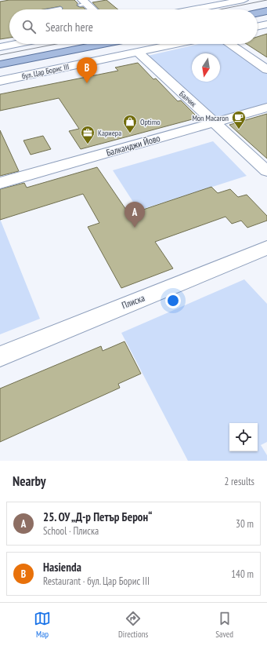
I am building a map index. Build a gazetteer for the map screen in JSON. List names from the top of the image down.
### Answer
{
  "streets": {
    "main road": ["бул. Цар Борис III"],
    "street": ["Балчик", "Балканджи Йово", "Плиска"]
  },
  "crossings": [
    ["бул. Цар Борис III", "Балчик"],
    ["Балчик", "Балканджи Йово"]
  ],
  "places": {
    "cafe": ["Mon Macaron"],
    "shop": ["Optimo"],
    "office": ["Кариера"]
  },
  "north": "bottom",
  "page": {
    "search": "Search here",
    "pins": ["B", "A"],
    "heading": ["Nearby", "2 results"],
    "list": [
      {
        "mark": "A",
        "name": "25. ОУ „Д-р Петър Берон“",
        "note": "School · Плиска",
        "value": "30 m"
      },
      {
        "mark": "B",
        "name": "Hasienda",
        "note": "Restaurant · бул. Цар Борис III",
        "value": "140 m"
      }
    ],
    "nav": ["Map", "Directions", "Saved"]
  }
}
